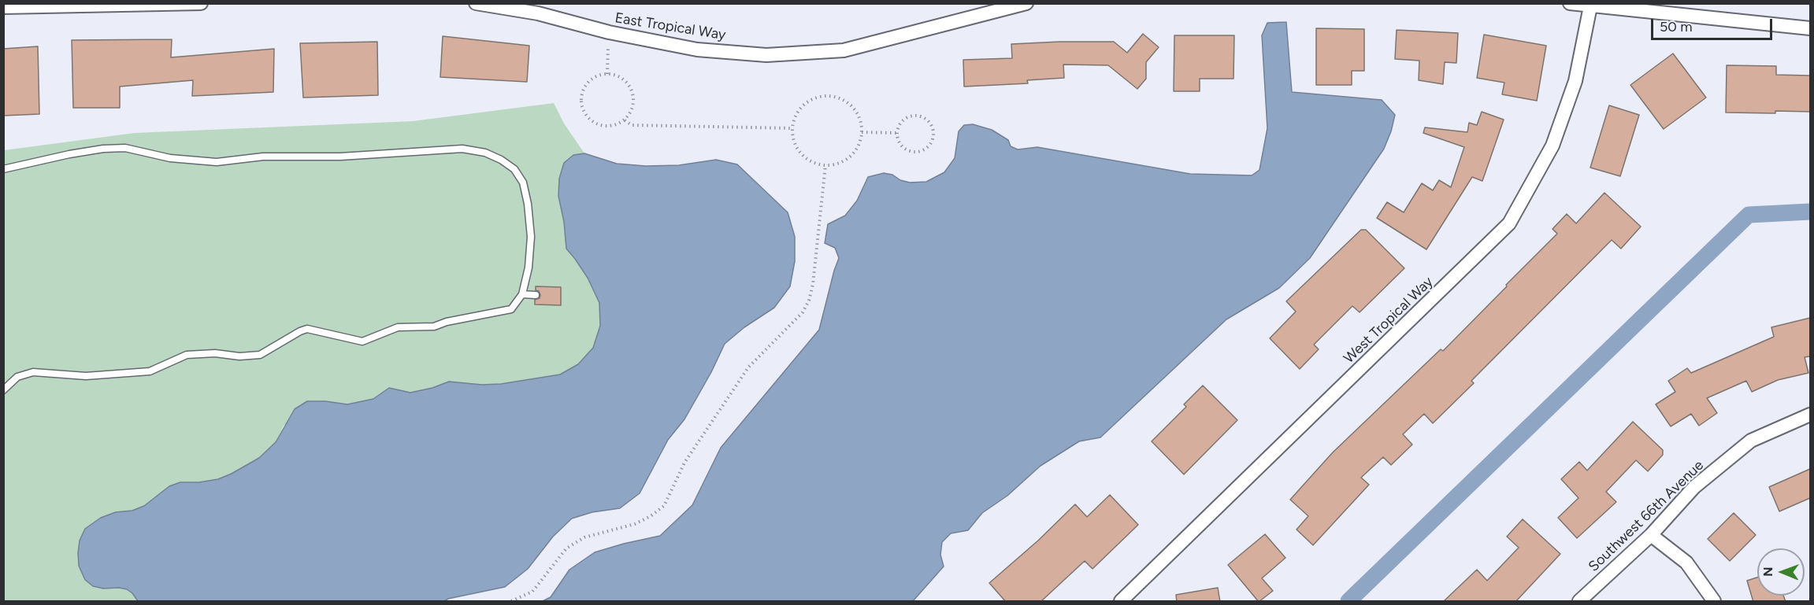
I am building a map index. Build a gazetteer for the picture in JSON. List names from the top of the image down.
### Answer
{
  "streets": {
    "street": ["East Tropical Way", "West Tropical Way", "Southwest 66th Avenue"]
  },
  "scale_bar": "50 m",
  "north": "left"
}
